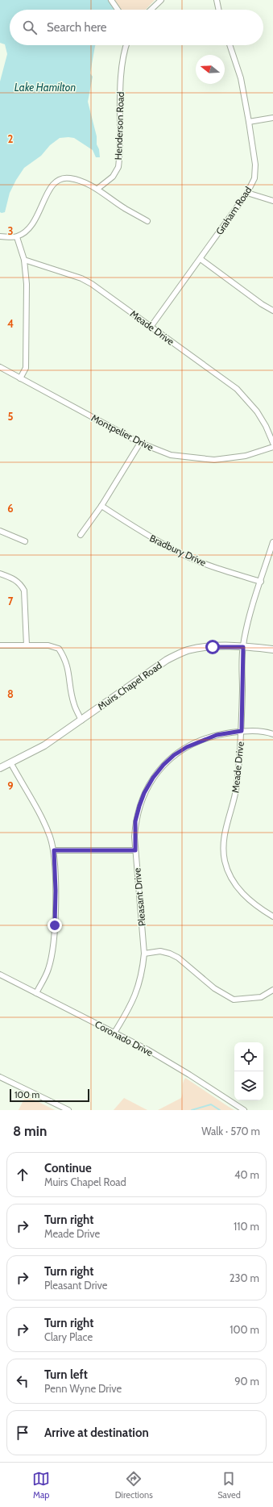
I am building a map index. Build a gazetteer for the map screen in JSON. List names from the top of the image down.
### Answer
{
  "streets": {
    "main road": ["Muirs Chapel Road"],
    "street": [
      "Henderson Road",
      "Graham Road",
      "Meade Drive",
      "Montpelier Drive",
      "Bradbury Drive",
      "Pleasant Drive",
      "Coronado Drive"
    ]
  },
  "crossings": [
    ["Graham Road", "Meade Drive"],
    ["Meade Drive", "Bradbury Drive"],
    ["Meade Drive", "Muirs Chapel Road"],
    ["Meade Drive", "Pleasant Drive"],
    ["Pleasant Drive", "Coronado Drive"]
  ],
  "water": ["Lake Hamilton"],
  "scale_bar": "100 m",
  "north": "left",
  "page": {
    "search": "Search here",
    "scale": "100 m",
    "heading": ["8 min", "Walk · 570 m"],
    "list": [
      ["Continue", "Muirs Chapel Road", "40 m"],
      ["Turn right", "Meade Drive", "110 m"],
      ["Turn right", "Pleasant Drive", "230 m"],
      ["Turn right", "Clary Place", "100 m"],
      ["Turn left", "Penn Wyne Drive", "90 m"],
      "Arrive at destination"
    ],
    "nav": ["Map", "Directions", "Saved"]
  },
  "grid": {
    "rows": [
      "2",
      "3",
      "4",
      "5",
      "6",
      "7",
      "8",
      "9"
    ]
  }
}
